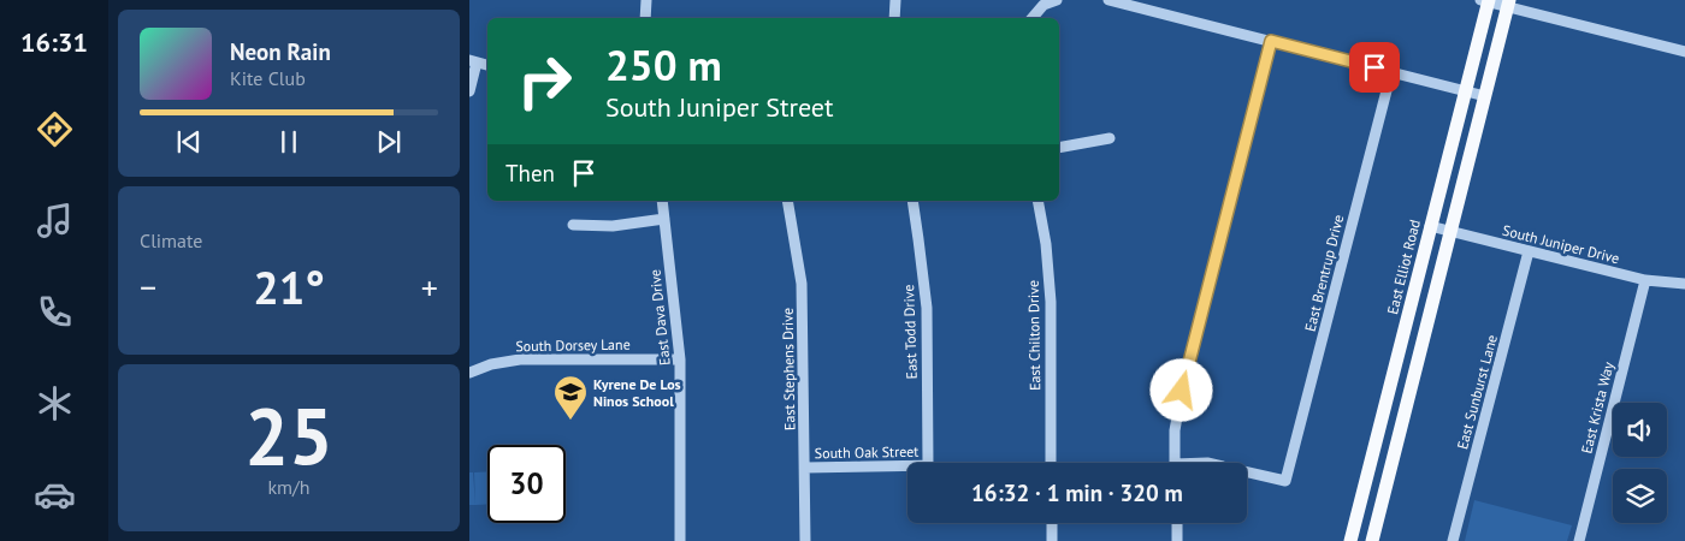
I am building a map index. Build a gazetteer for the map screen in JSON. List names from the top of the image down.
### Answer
{
  "streets": {
    "main road": ["East Elliot Road"],
    "street": [
      "South Juniper Drive",
      "East Brentrup Drive",
      "East Dava Drive",
      "East Todd Drive",
      "East Chilton Drive",
      "South Dorsey Lane",
      "East Stephens Drive",
      "East Sunburst Lane",
      "East Krista Way",
      "South Oak Street"
    ]
  },
  "crossings": [
    ["South Juniper Drive", "East Elliot Road"],
    ["South Juniper Drive", "East Sunburst Lane"],
    ["South Juniper Drive", "East Krista Way"],
    ["East Dava Drive", "South Dorsey Lane"],
    ["East Stephens Drive", "South Oak Street"]
  ],
  "places": {
    "school or university": ["Kyrene De Los Ninos School"]
  },
  "page": {
    "tabs": "16:31",
    "turn": ["250 m", "South Juniper Street"],
    "song": ["Neon Rain", "Kite Club"],
    "then": "Then",
    "tile": [
      "Climate",
      ["25", "km/h"]
    ],
    "heat": ["−", "21°", "+"],
    "limit": "30",
    "trip": "16:32 · 1 min · 320 m"
  }
}
